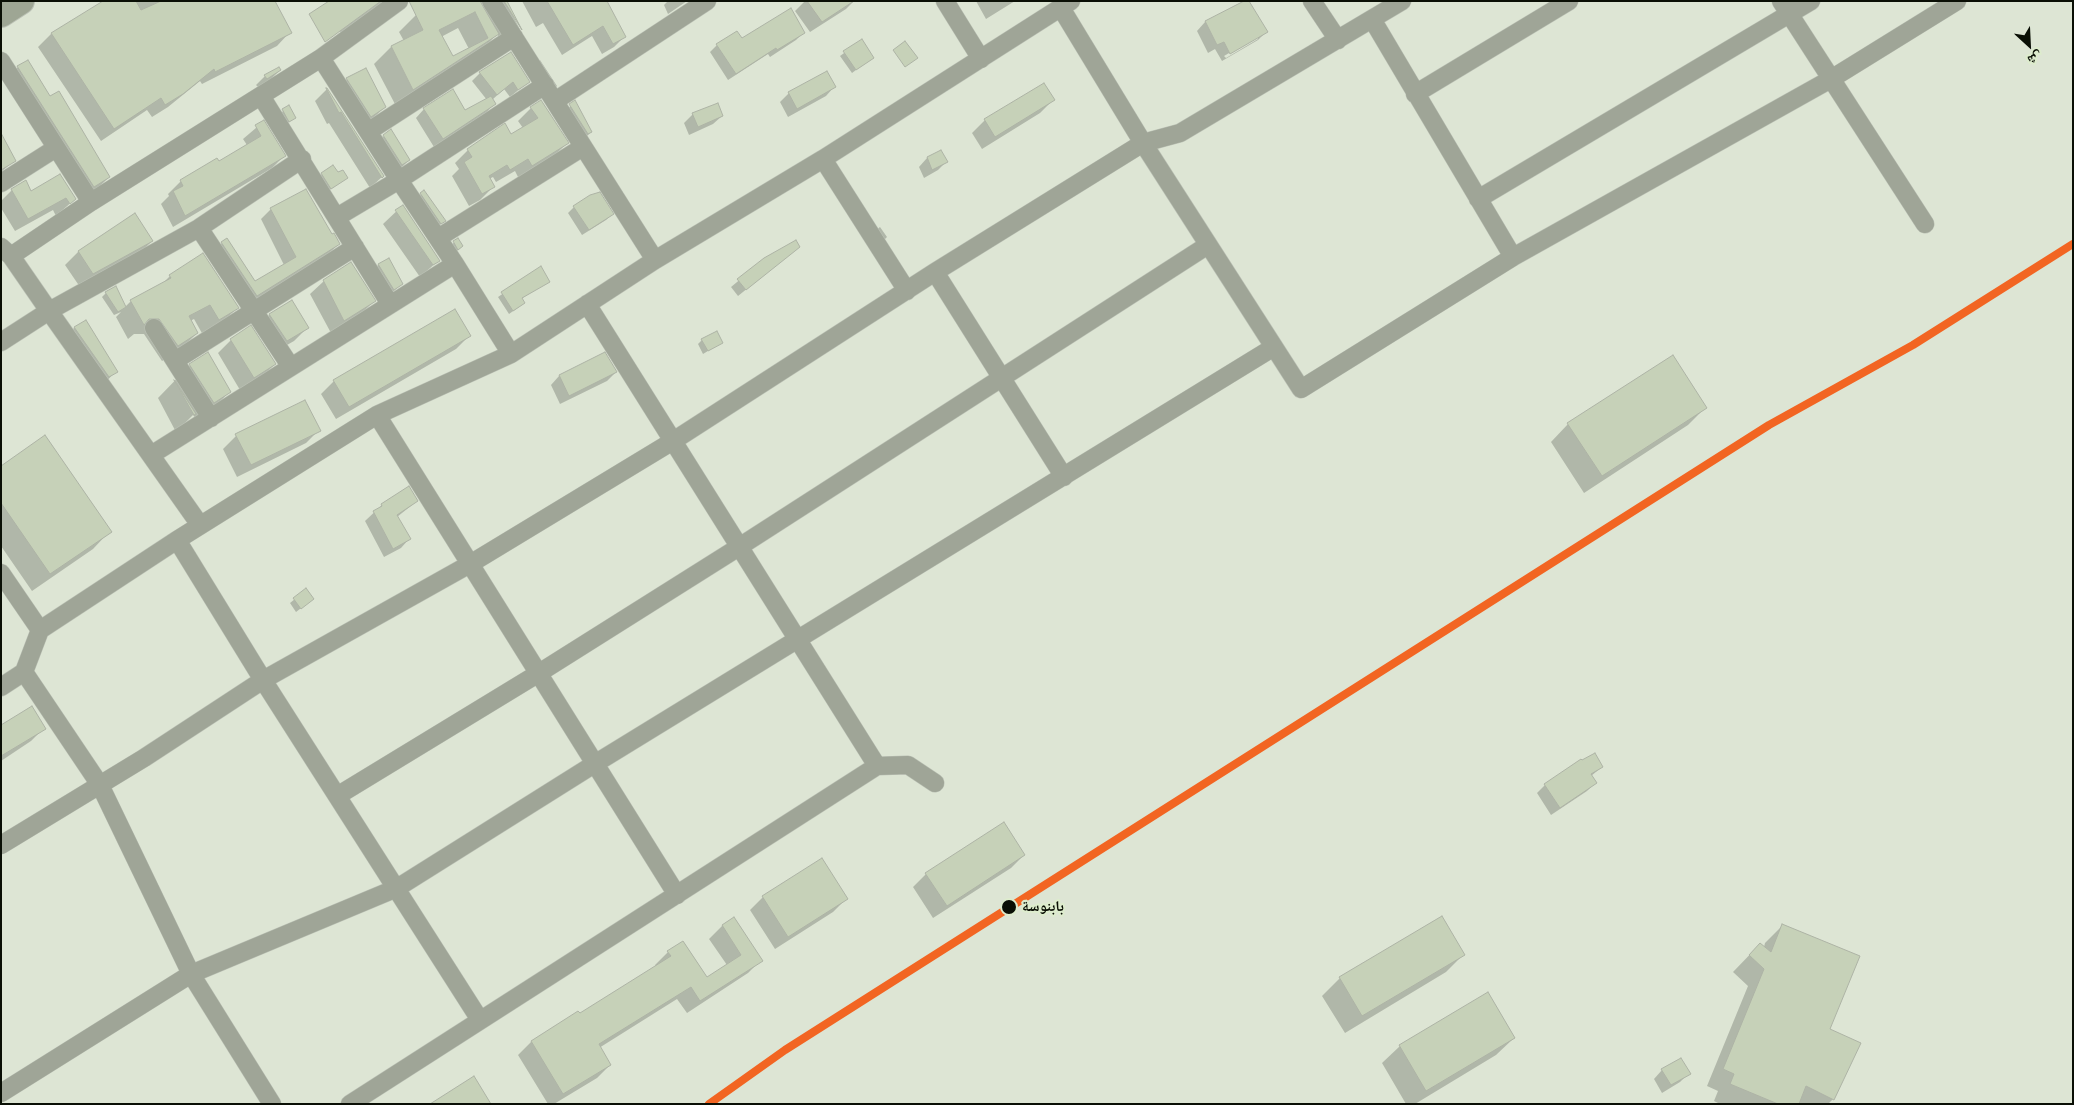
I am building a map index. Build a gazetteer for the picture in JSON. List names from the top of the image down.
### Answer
{
  "places": ["بابنوسة"],
  "north": "bottom right"
}
